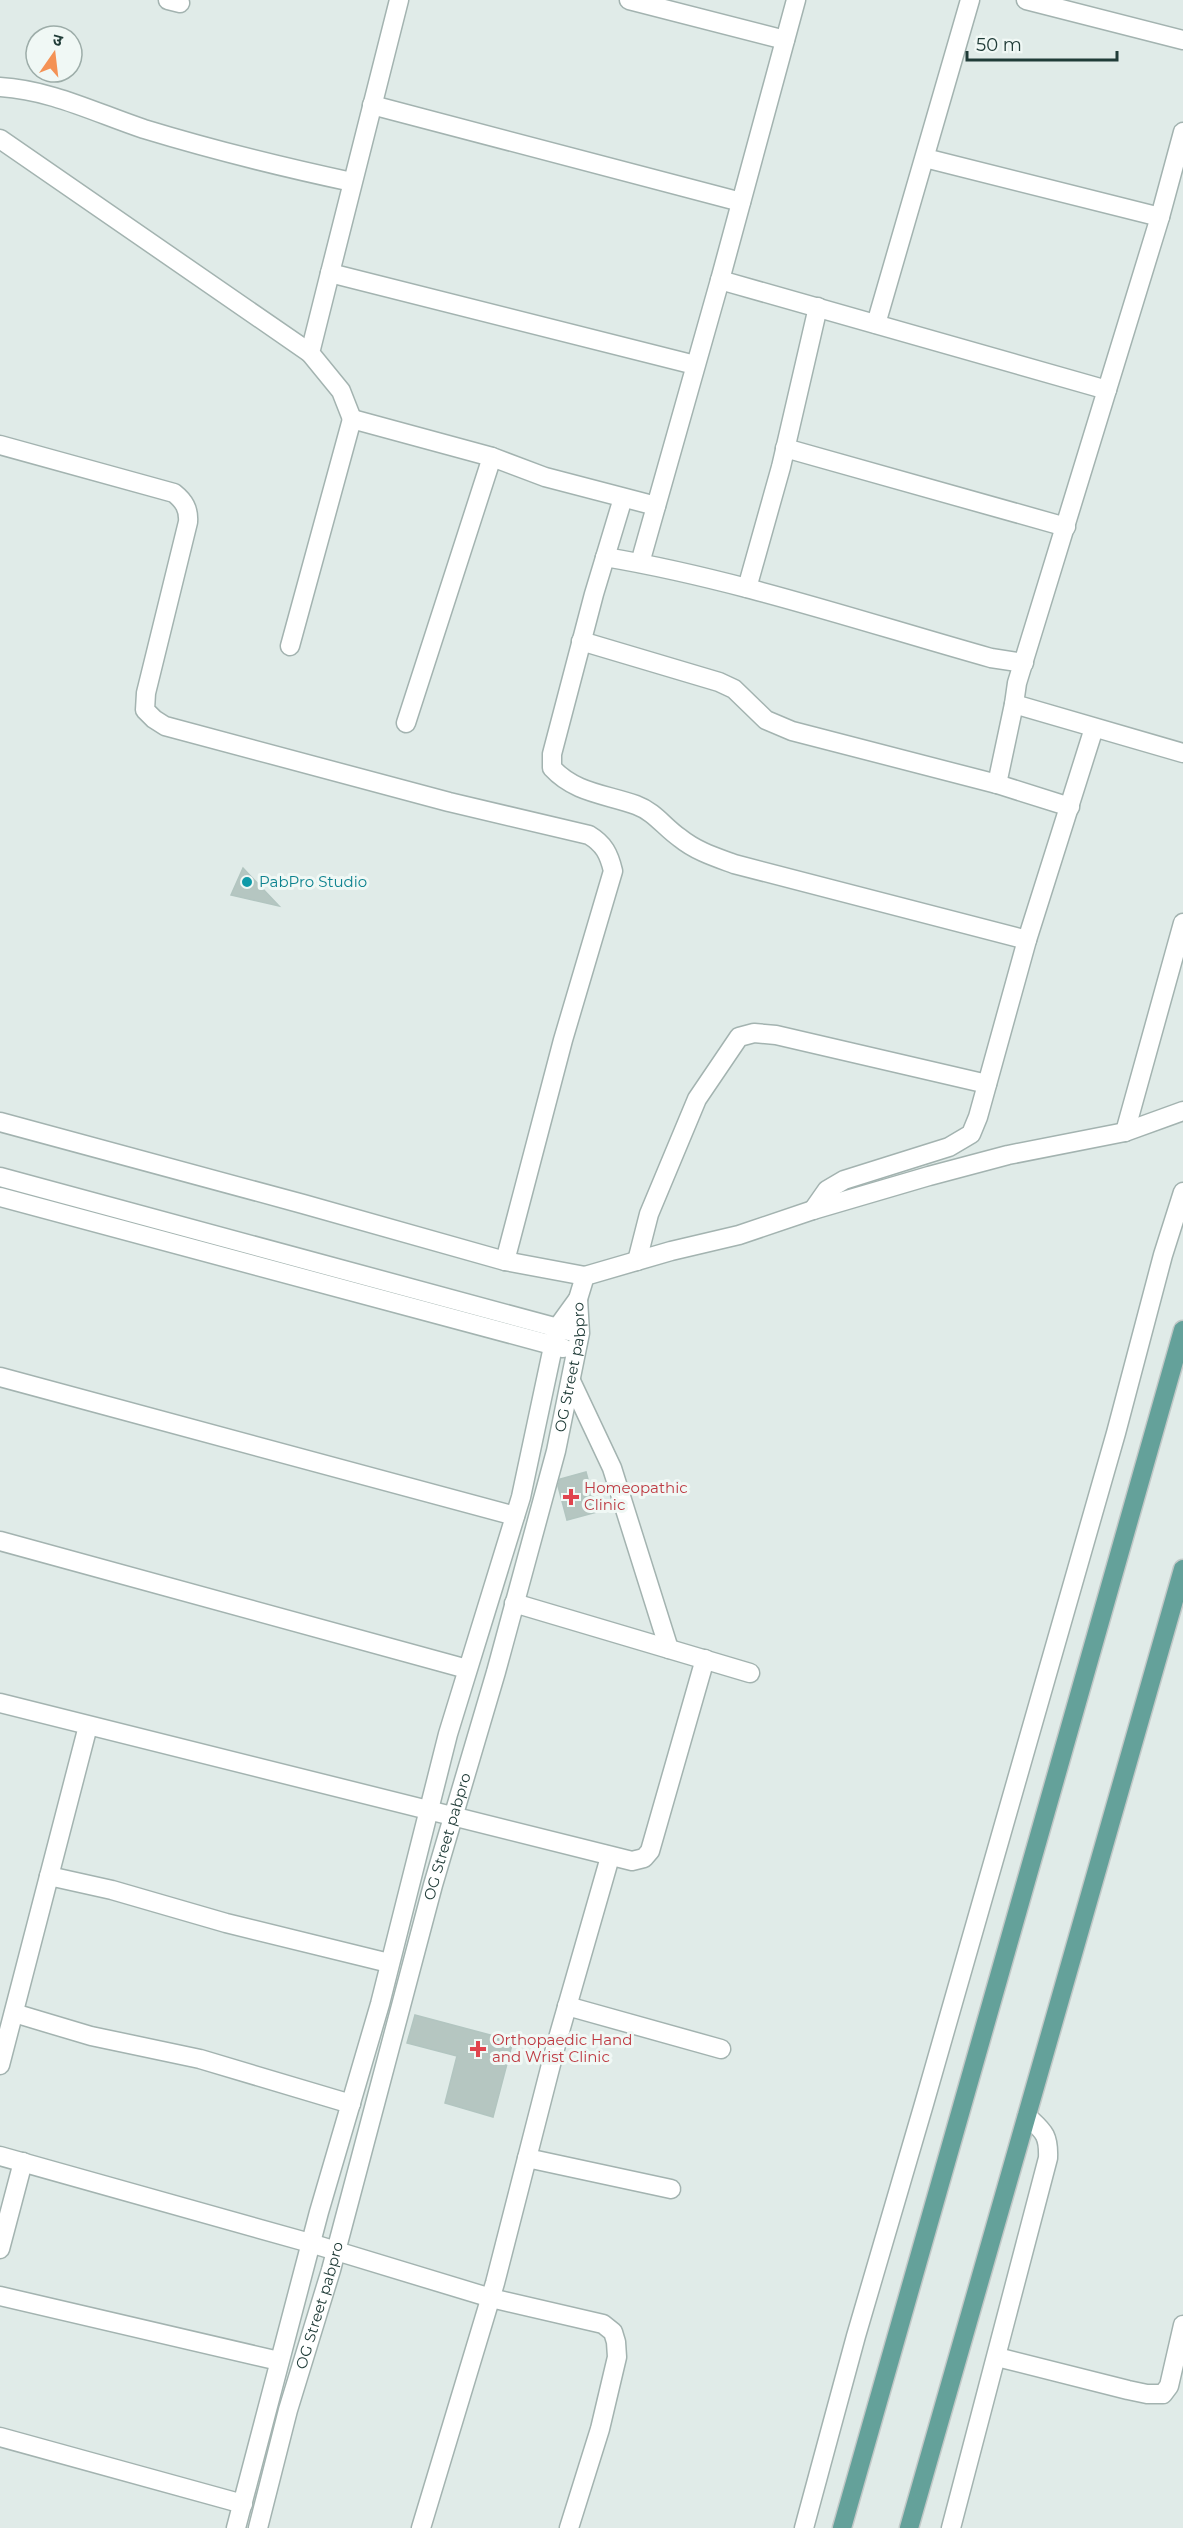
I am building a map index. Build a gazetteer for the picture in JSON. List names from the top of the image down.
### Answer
{
  "streets": {
    "street": ["OG Street pabpro"]
  },
  "places": {
    "other": ["PabPro Studio"],
    "health": ["Homeopathic Clinic", "Orthopaedic Hand and Wrist Clinic"]
  },
  "scale_bar": "50 m",
  "north": "top"
}
